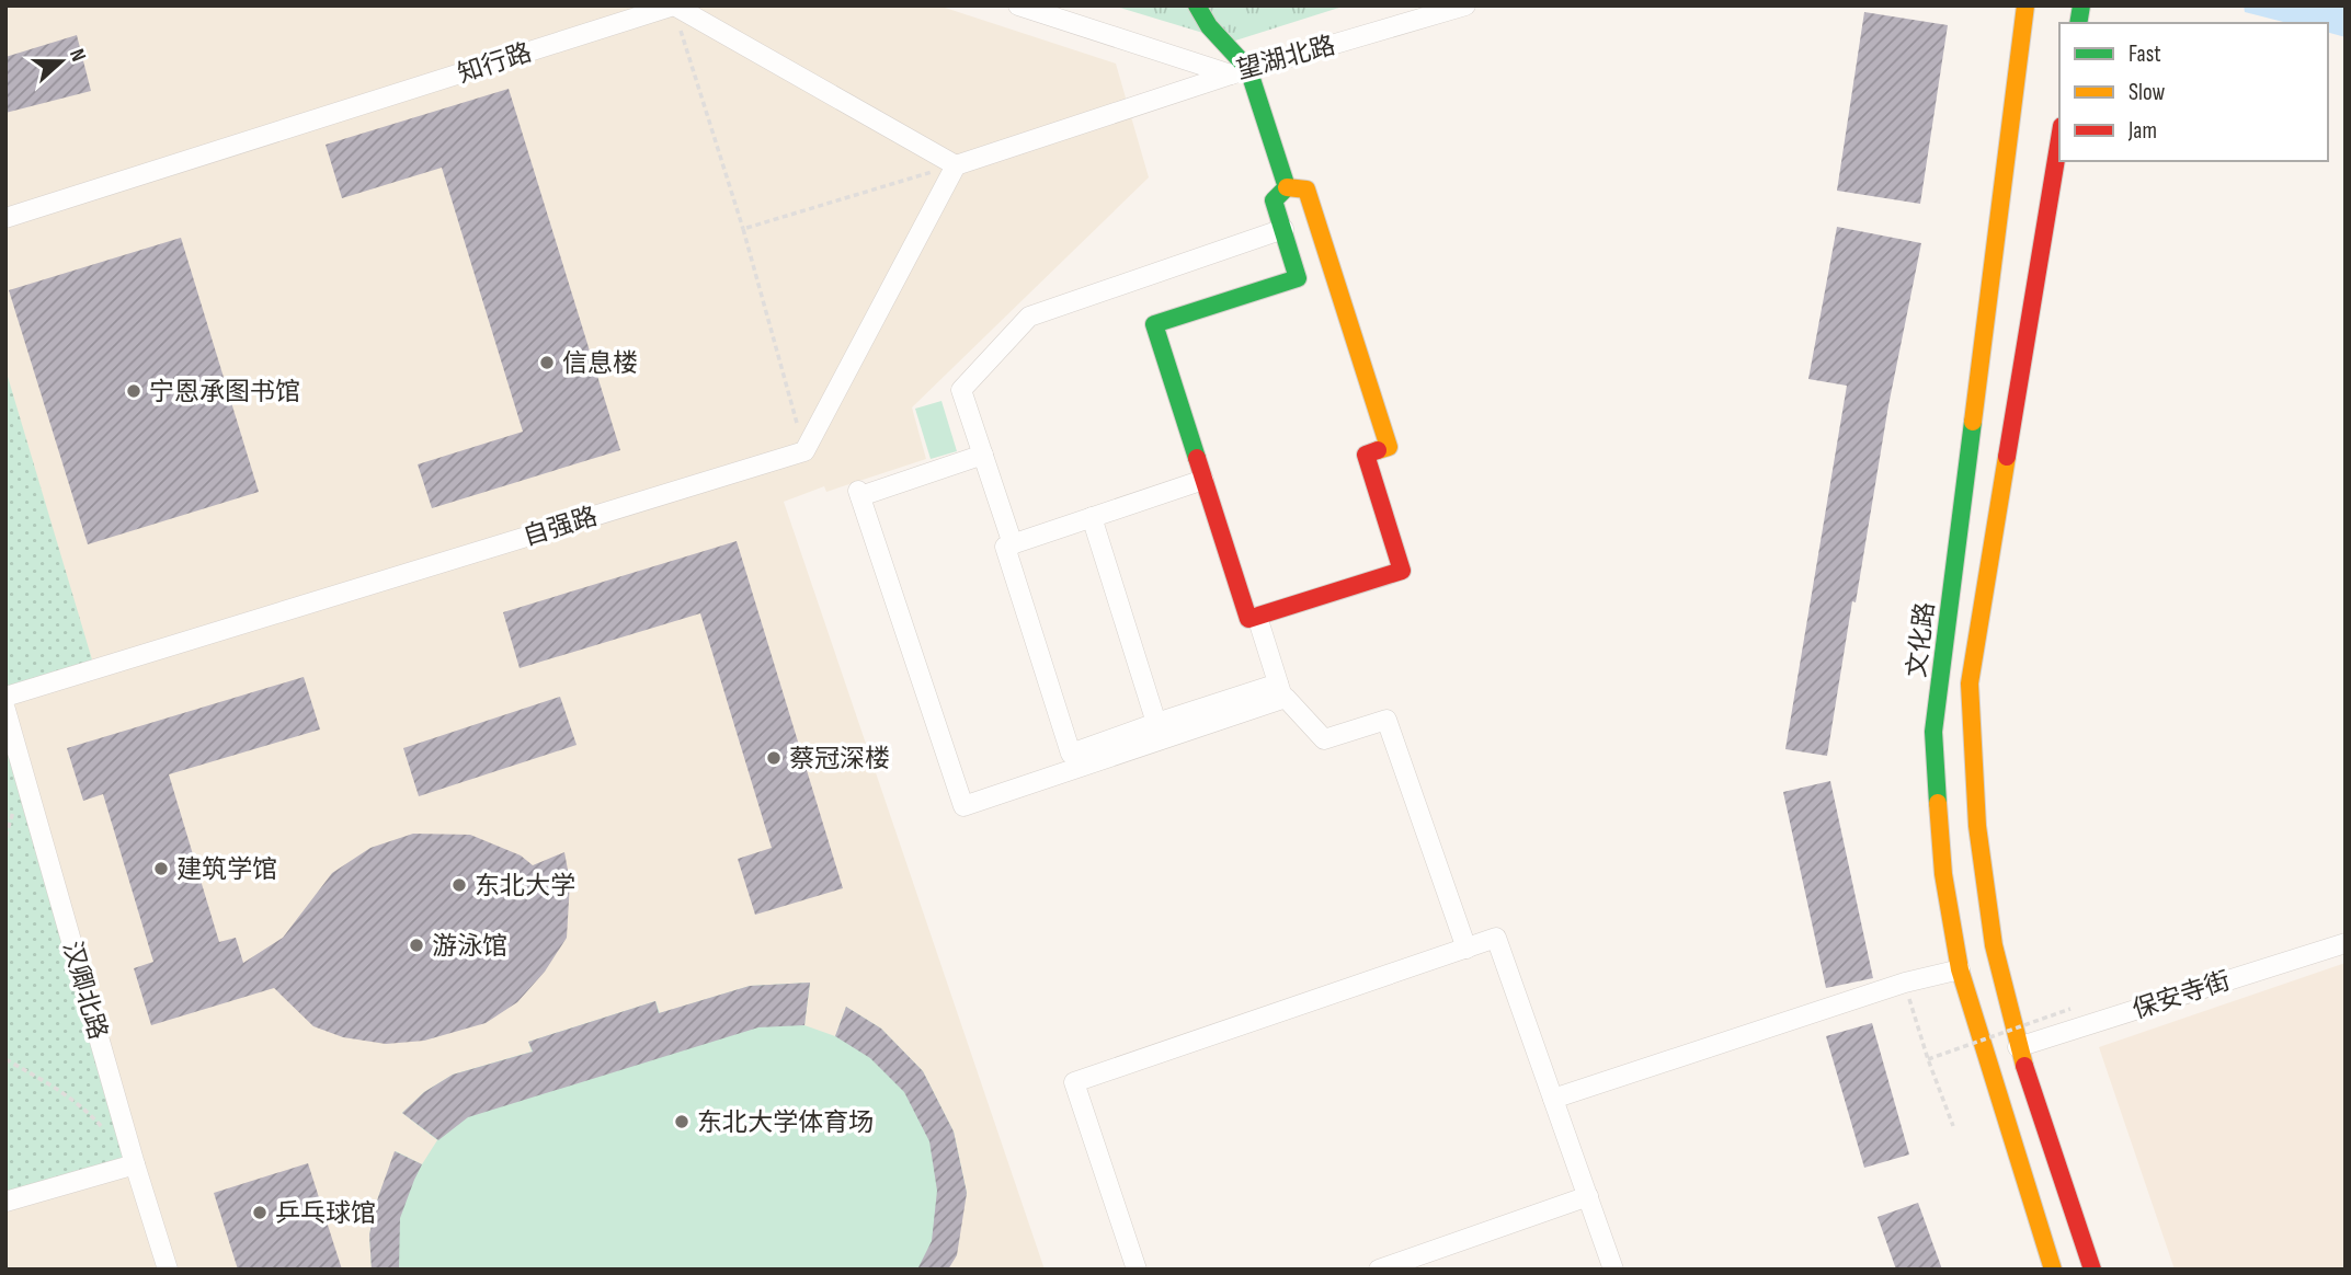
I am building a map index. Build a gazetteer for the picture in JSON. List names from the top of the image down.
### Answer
{
  "streets": {
    "main road": ["文化路"],
    "street": [
      "望湖北路",
      "知行路",
      "自强路",
      "汉卿北路",
      "保安寺街"
    ]
  },
  "places": [
    "信息楼",
    "宁恩承图书馆",
    "蔡冠深楼",
    "建筑学馆",
    "东北大学",
    "游泳馆",
    "东北大学体育场",
    "乒乓球馆"
  ],
  "legend": ["Fast", "Slow", "Jam"],
  "north": "right"
}
